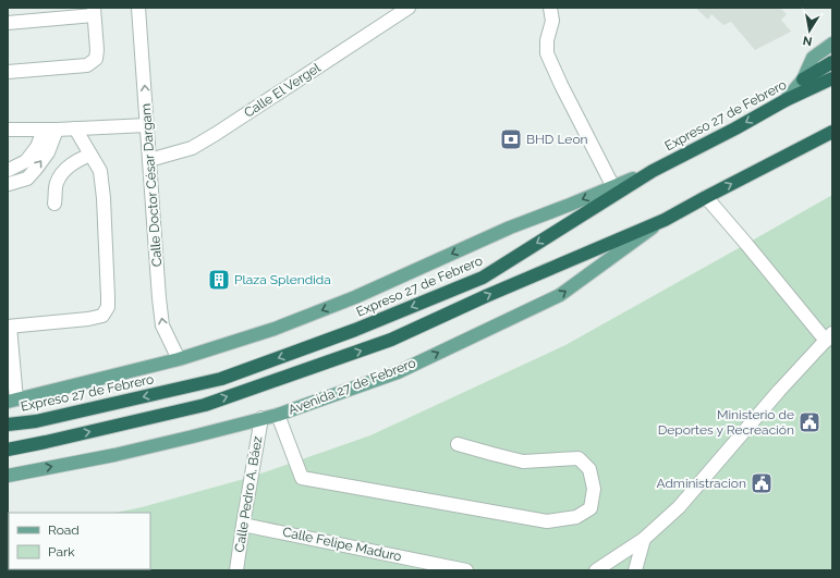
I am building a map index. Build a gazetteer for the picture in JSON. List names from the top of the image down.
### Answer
{
  "streets": {
    "highway": ["Expreso 27 de Febrero"],
    "main road": ["Avenida 27 de Febrero"],
    "street": [
      "Calle El Vergel",
      "Calle Doctor César Dargam",
      "Calle Pedro A. Báez",
      "Calle Felipe Maduro"
    ]
  },
  "crossings": [
    ["Calle El Vergel", "Calle Doctor César Dargam"],
    ["Avenida 27 de Febrero", "Calle Pedro A. Báez"],
    ["Calle Pedro A. Báez", "Calle Felipe Maduro"]
  ],
  "one_way": ["Calle Doctor César Dargam"],
  "places": {
    "bank": ["BHD Leon"],
    "building": ["Plaza Splendida"],
    "public building": ["Ministerio de Deportes y Recreación", "Administracion"]
  },
  "legend": ["Road", "Park"],
  "north": "bottom"
}
